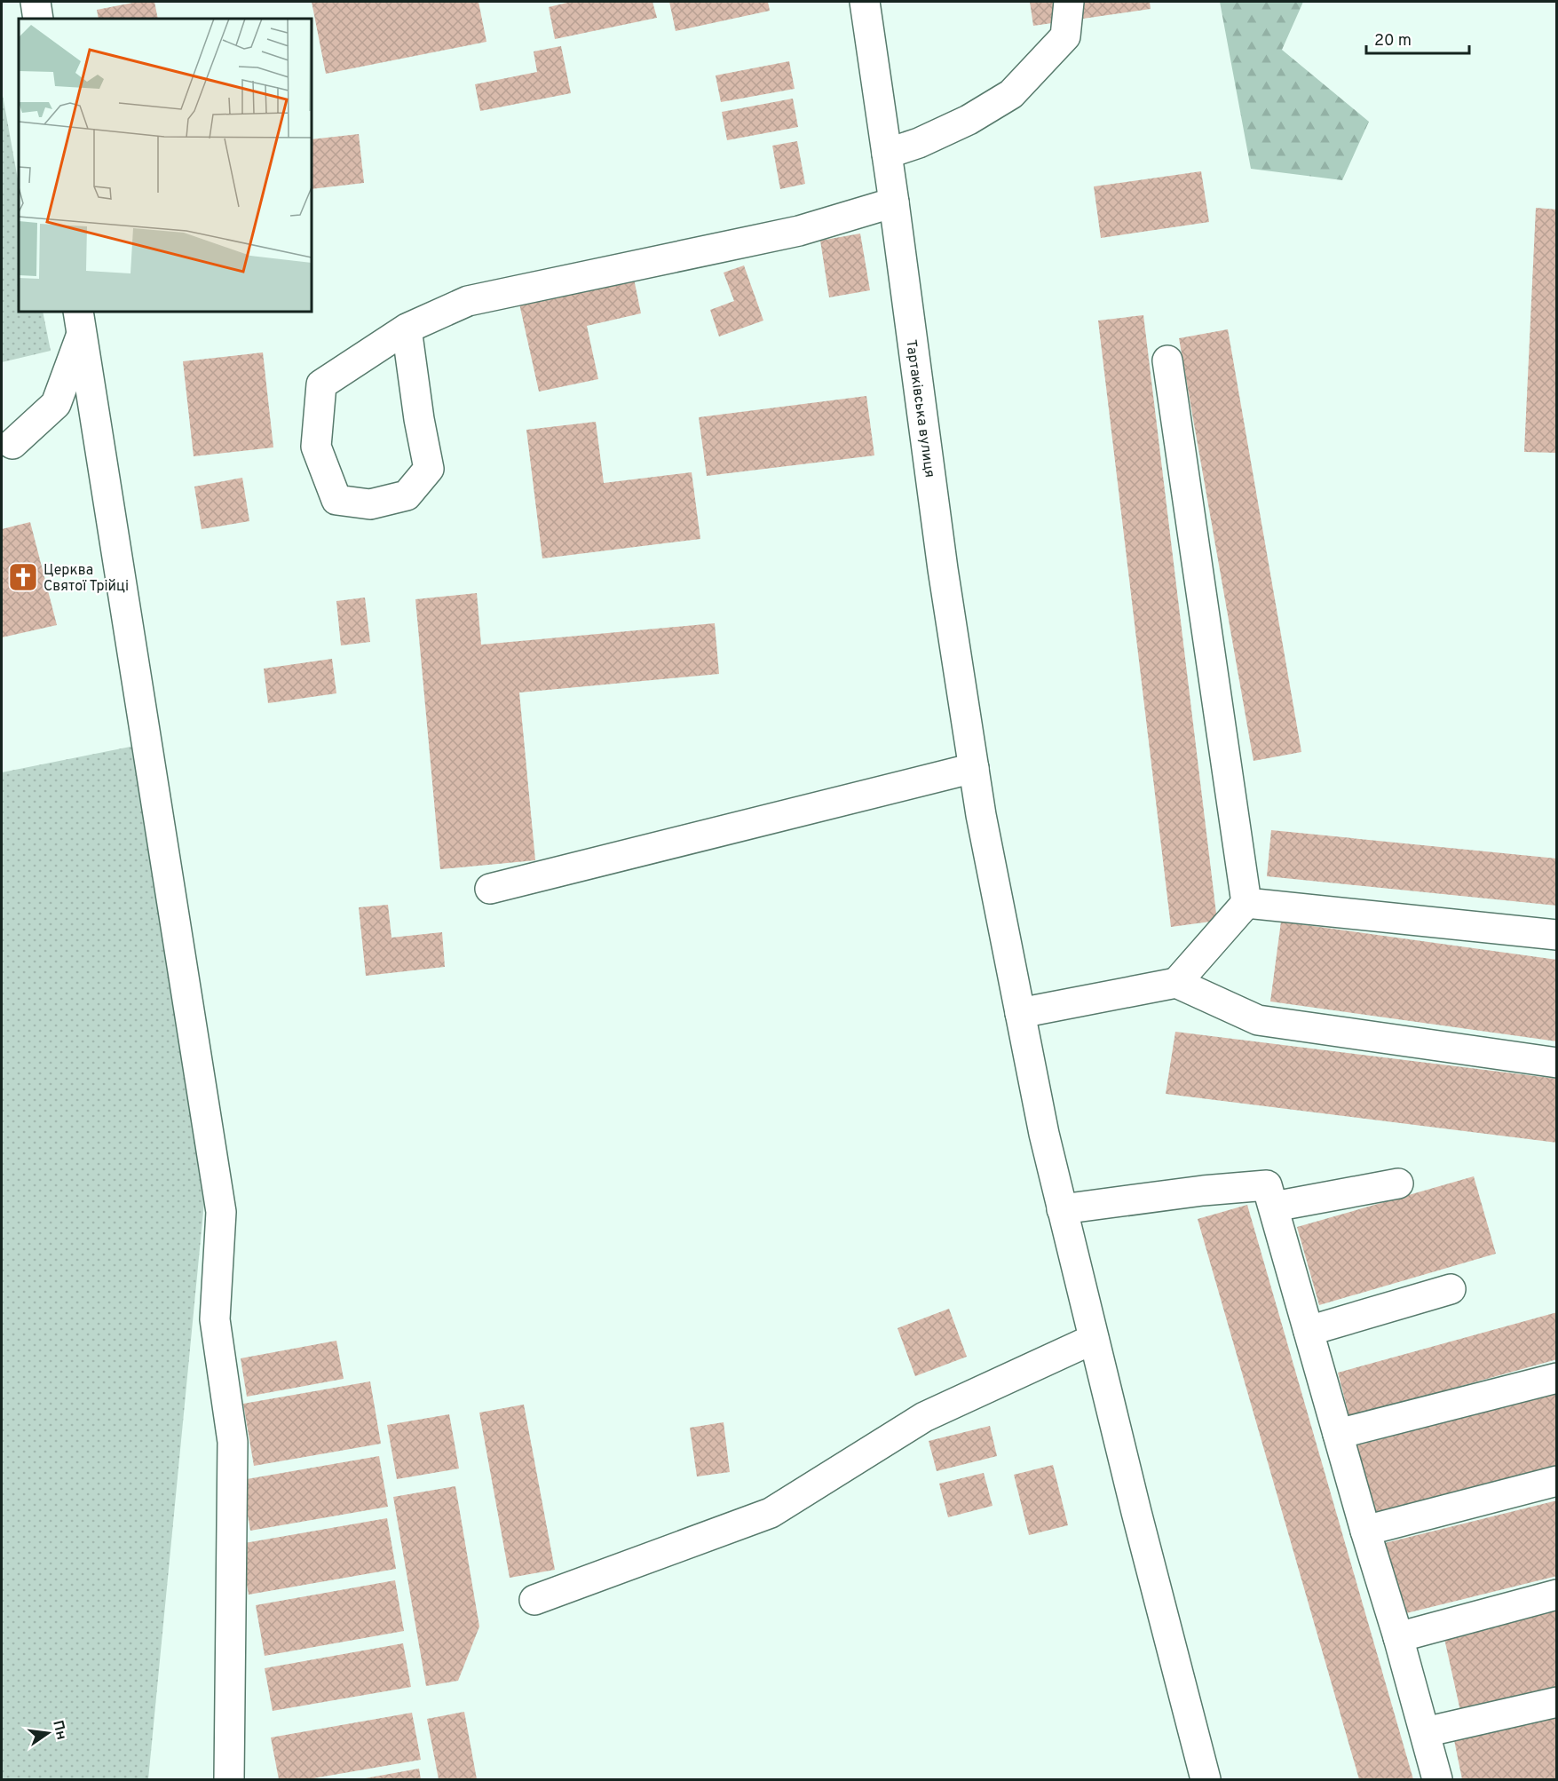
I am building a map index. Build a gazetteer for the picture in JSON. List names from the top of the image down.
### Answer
{
  "streets": {
    "street": ["Тартаківська вулиця"]
  },
  "places": {
    "church": ["Церква Святої Трійці"]
  },
  "scale_bar": "20 m",
  "north": "right"
}
